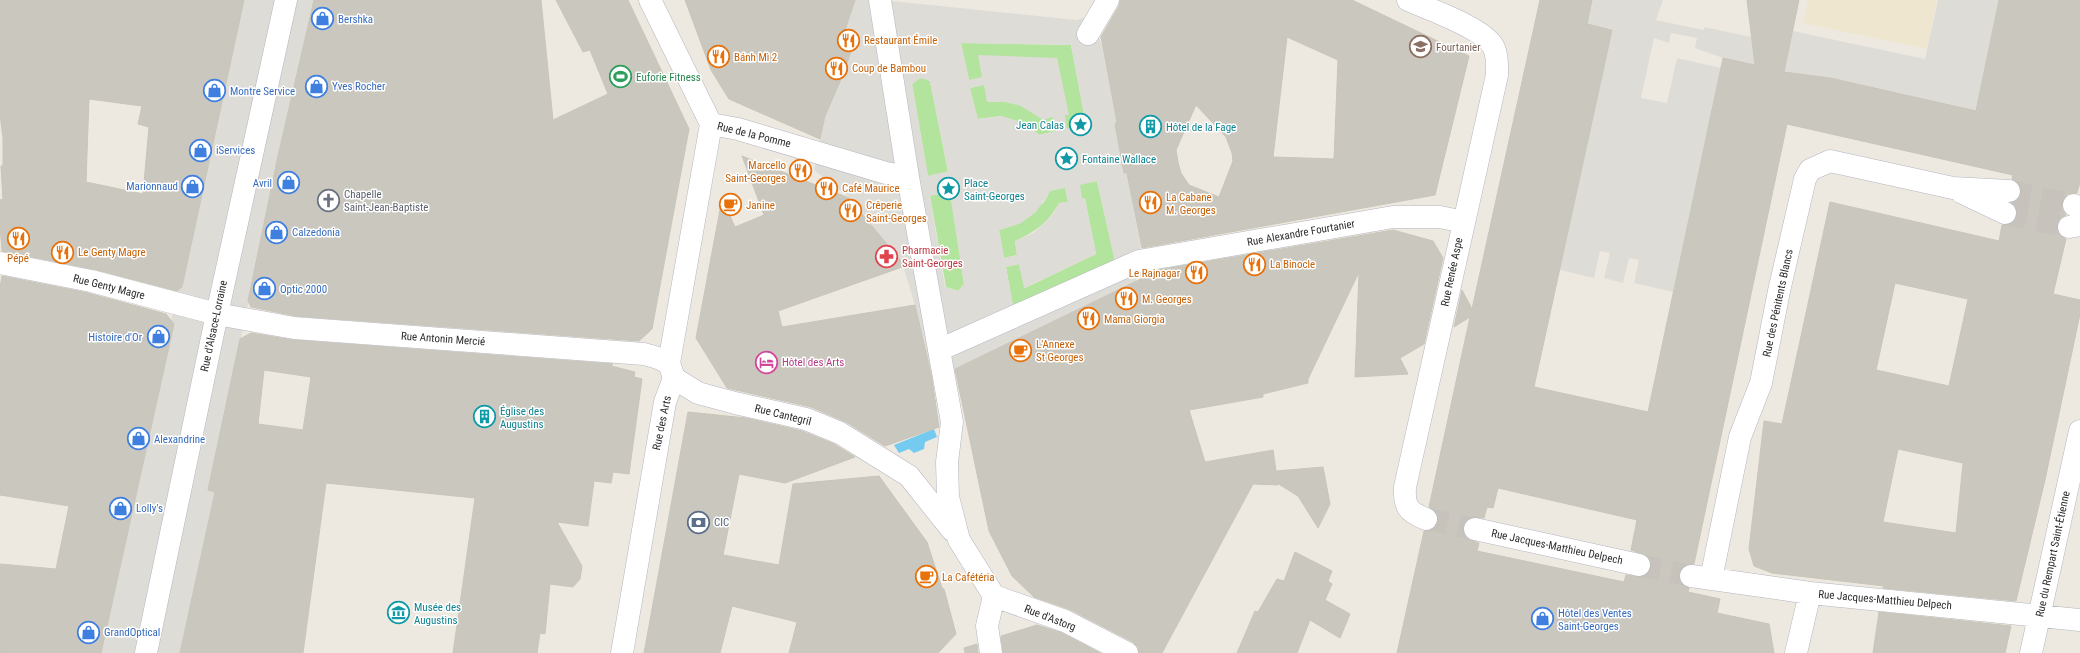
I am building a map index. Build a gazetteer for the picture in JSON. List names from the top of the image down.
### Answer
{
  "streets": {
    "street": [
      "Rue de la Pomme",
      "Rue Alexandre Fourtanier",
      "Rue Renée Aspe",
      "Rue Genty Magre",
      "Rue des Pénitents Blancs",
      "Rue d'Alsace-Lorraine",
      "Rue Antonin Mercié",
      "Rue Cantegril",
      "Rue des Arts",
      "Rue Jacques-Matthieu Delpech",
      "Rue du Rempart Saint-Étienne",
      "Rue d'Astorg"
    ]
  },
  "crossings": [
    ["Rue de la Pomme", "Rue des Arts"],
    ["Rue Alexandre Fourtanier", "Rue Renée Aspe"],
    ["Rue Genty Magre", "Rue d'Alsace-Lorraine"],
    ["Rue Genty Magre", "Rue Antonin Mercié"],
    ["Rue des Pénitents Blancs", "Rue Jacques-Matthieu Delpech"],
    ["Rue d'Alsace-Lorraine", "Rue Antonin Mercié"],
    ["Rue Antonin Mercié", "Rue Cantegril"],
    ["Rue Antonin Mercié", "Rue des Arts"],
    ["Rue Cantegril", "Rue des Arts"],
    ["Rue Jacques-Matthieu Delpech", "Rue du Rempart Saint-Étienne"]
  ],
  "places": {
    "shop": [
      "Bershka",
      "Yves Rocher",
      "Montre Service",
      "iServices",
      "Avril",
      "Marionnaud",
      "Calzedonia",
      "Optic 2000",
      "Histoire d'Or",
      "Alexandrine",
      "Lolly's",
      "Hôtel des Ventes Saint-Georges",
      "GrandOptical"
    ],
    "restaurant": [
      "Restaurant Émile",
      "Bánh Mì 2",
      "Coup de Bambou",
      "Marcello Saint-Georges",
      "Café Maurice",
      "La Cabane M. Georges",
      "Crêperie Saint-Georges",
      "Pépé",
      "Le Genty Magre",
      "La Binocle",
      "Le Rajnagar",
      "M. Georges",
      "Mama Giorgia"
    ],
    "school or university": ["Fourtanier"],
    "sports": ["Euforie Fitness"],
    "place": ["Jean Calas", "Fontaine Wallace", "Place Saint-Georges"],
    "building": ["Hôtel de la Fage", "Église des Augustins"],
    "church": ["Chapelle Saint-Jean-Baptiste"],
    "cafe": ["Janine", "L'Annexe St Georges", "La Cafétéria"],
    "pharmacy": ["Pharmacie Saint-Georges"],
    "hotel": ["Hôtel des Arts"],
    "bank": ["CIC"],
    "museum": ["Musée des Augustins"]
  }
}
